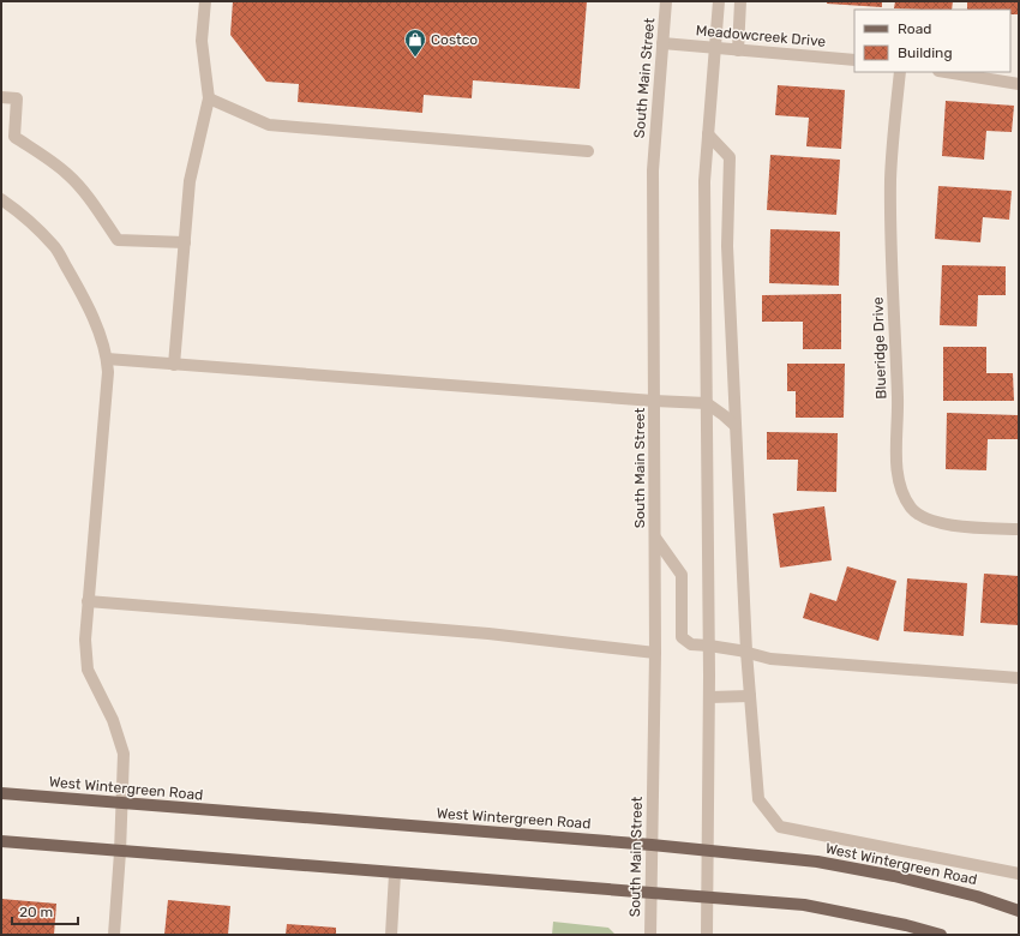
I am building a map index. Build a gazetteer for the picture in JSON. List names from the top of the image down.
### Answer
{
  "streets": {
    "main road": ["West Wintergreen Road"],
    "street": ["Meadowcreek Drive", "South Main Street", "Blueridge Drive"]
  },
  "crossings": [
    ["Meadowcreek Drive", "South Main Street"],
    ["South Main Street", "West Wintergreen Road"]
  ],
  "places": {
    "shop": ["Costco"]
  },
  "legend": ["Road", "Building"],
  "scale_bar": "20 m"
}
